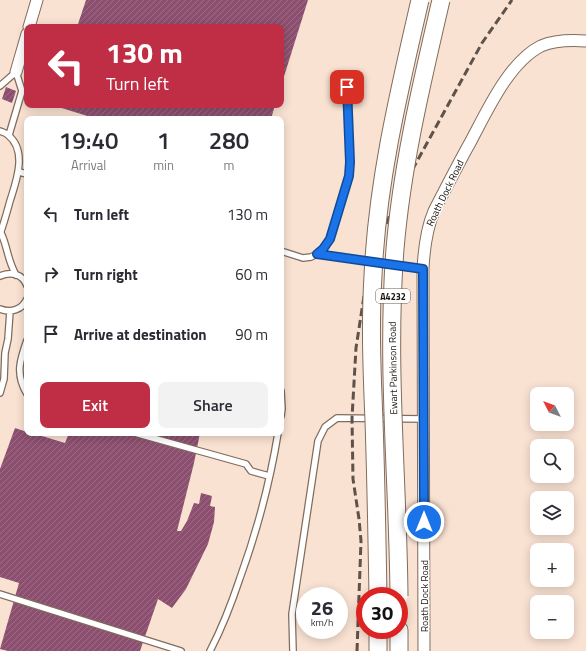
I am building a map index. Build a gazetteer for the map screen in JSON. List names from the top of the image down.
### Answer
{
  "streets": {
    "main road": ["A4232", "Ewart Parkinson Road"],
    "street": ["Roath Dock Road"]
  },
  "north": "top left",
  "page": {
    "turn": ["130 m", "Turn left"],
    "eta": [
      "19:40",
      "Arrival",
      "1",
      "min",
      "280",
      "m"
    ],
    "list": [
      {
        "name": "Turn left",
        "value": "130 m"
      },
      {
        "name": "Turn right",
        "value": "60 m"
      },
      {
        "name": "Arrive at destination",
        "value": "90 m"
      }
    ],
    "buttons": ["Exit", "Share"],
    "map_buttons": ["+", "−"],
    "speed": "26 km/h",
    "limit": "30"
  }
}
